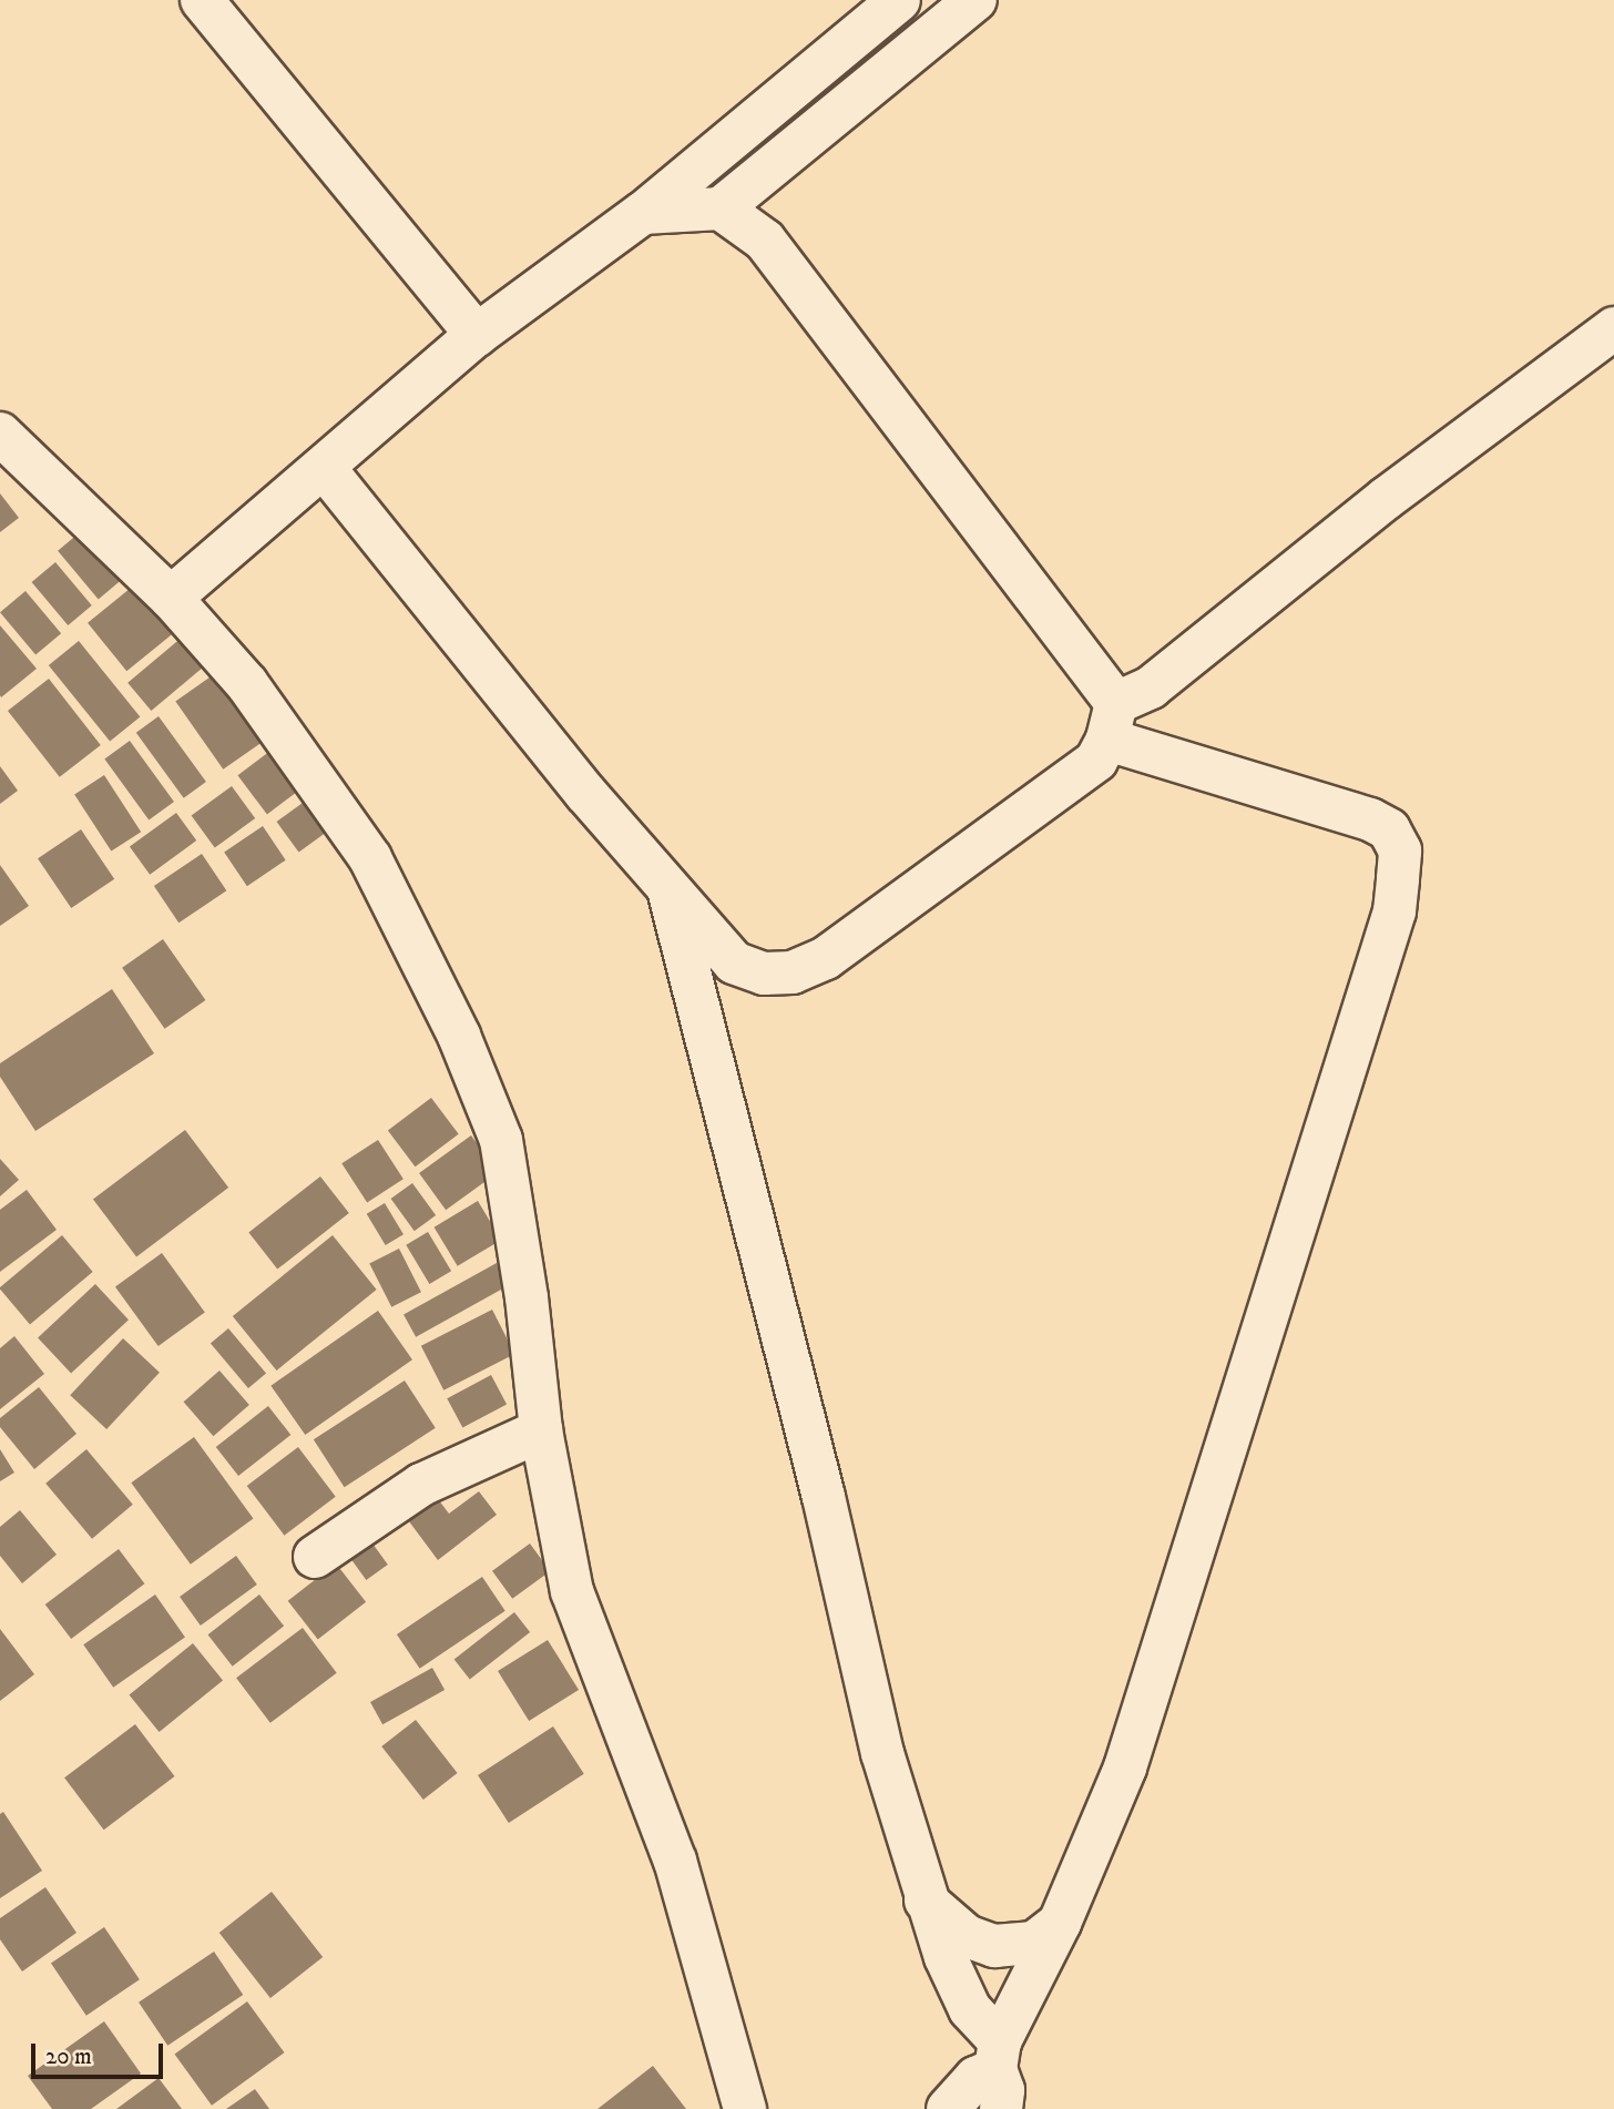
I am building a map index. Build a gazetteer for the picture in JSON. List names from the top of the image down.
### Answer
{
  "scale_bar": "20 m"
}
